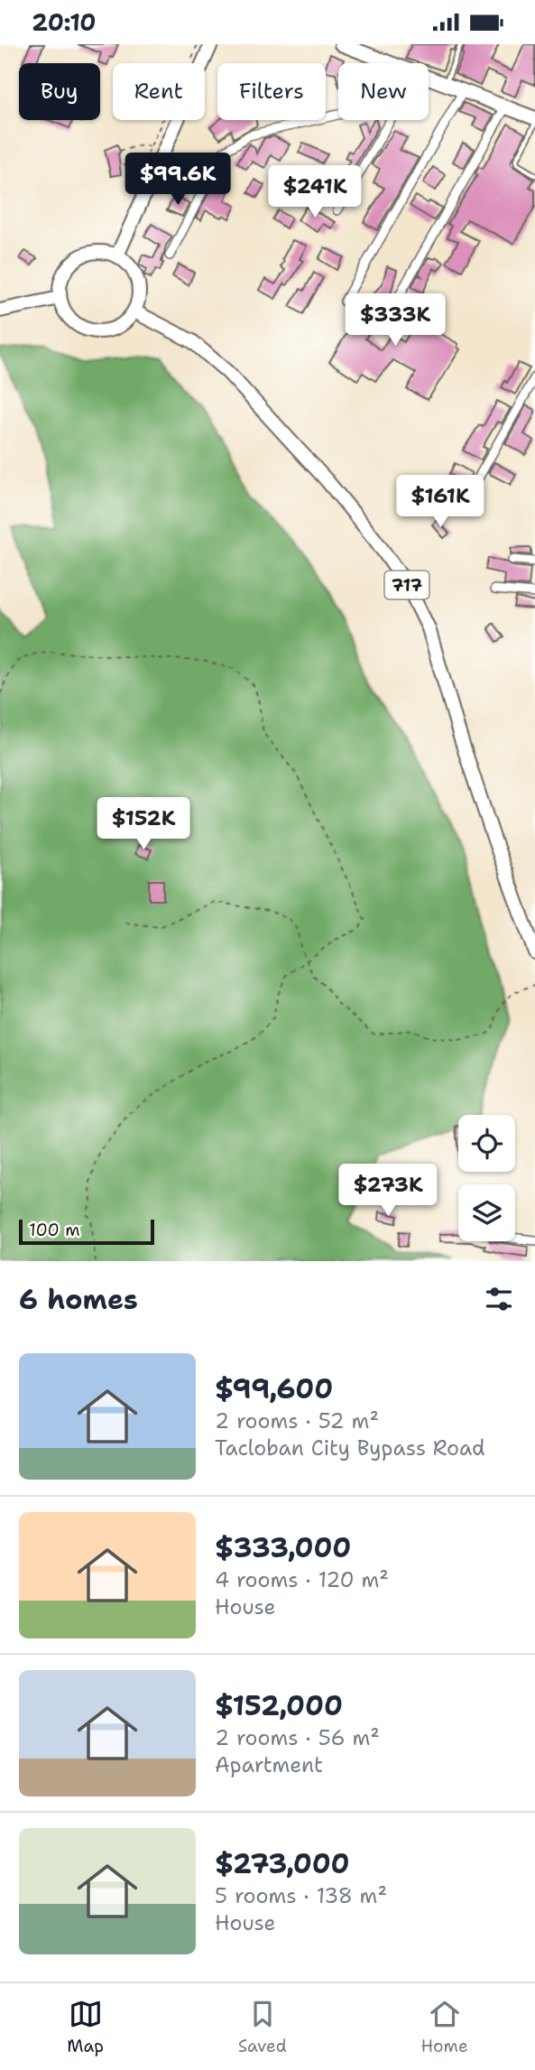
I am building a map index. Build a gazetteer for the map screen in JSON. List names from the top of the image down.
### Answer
{
  "streets": {
    "main road": ["717"]
  },
  "scale_bar": "100 m",
  "page": {
    "status": "20:10",
    "chip": [
      "Buy",
      "Rent",
      "Filters",
      "New"
    ],
    "price": [
      "$99.6K",
      "$241K",
      "$333K",
      "$161K",
      "$152K",
      "$273K"
    ],
    "scale": "100 m",
    "heading": "6 homes",
    "list": [
      {
        "name": "$99,600",
        "note": "2 rooms · 52 m² · Tacloban City Bypass Road"
      },
      {
        "name": "$333,000",
        "note": "4 rooms · 120 m² · House"
      },
      {
        "name": "$152,000",
        "note": "2 rooms · 56 m² · Apartment"
      },
      {
        "name": "$273,000",
        "note": "5 rooms · 138 m² · House"
      }
    ],
    "tabs": ["Map", "Saved", "Home"]
  }
}
